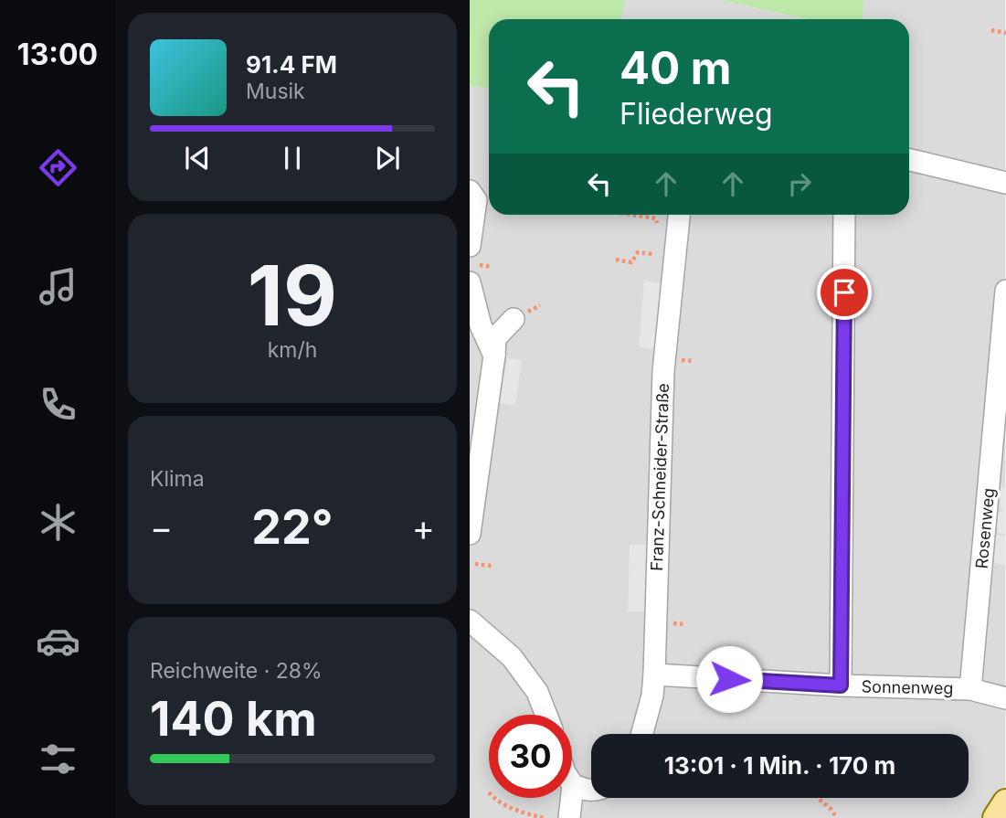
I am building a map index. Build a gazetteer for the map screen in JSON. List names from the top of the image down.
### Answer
{
  "streets": {
    "street": ["Franz-Schneider-Straße", "Rosenweg", "Sonnenweg"]
  },
  "crossings": [
    ["Franz-Schneider-Straße", "Sonnenweg"],
    ["Rosenweg", "Sonnenweg"]
  ],
  "page": {
    "tabs": "13:00",
    "turn": ["40 m", "Fliederweg"],
    "song": ["91.4 FM", "Musik"],
    "tile": [
      ["19", "km/h"],
      "Klima",
      ["Reichweite · 28%", "140 km"]
    ],
    "heat": ["−", "22°", "+"],
    "limit": "30",
    "trip": "13:01 · 1 Min. · 170 m"
  }
}
